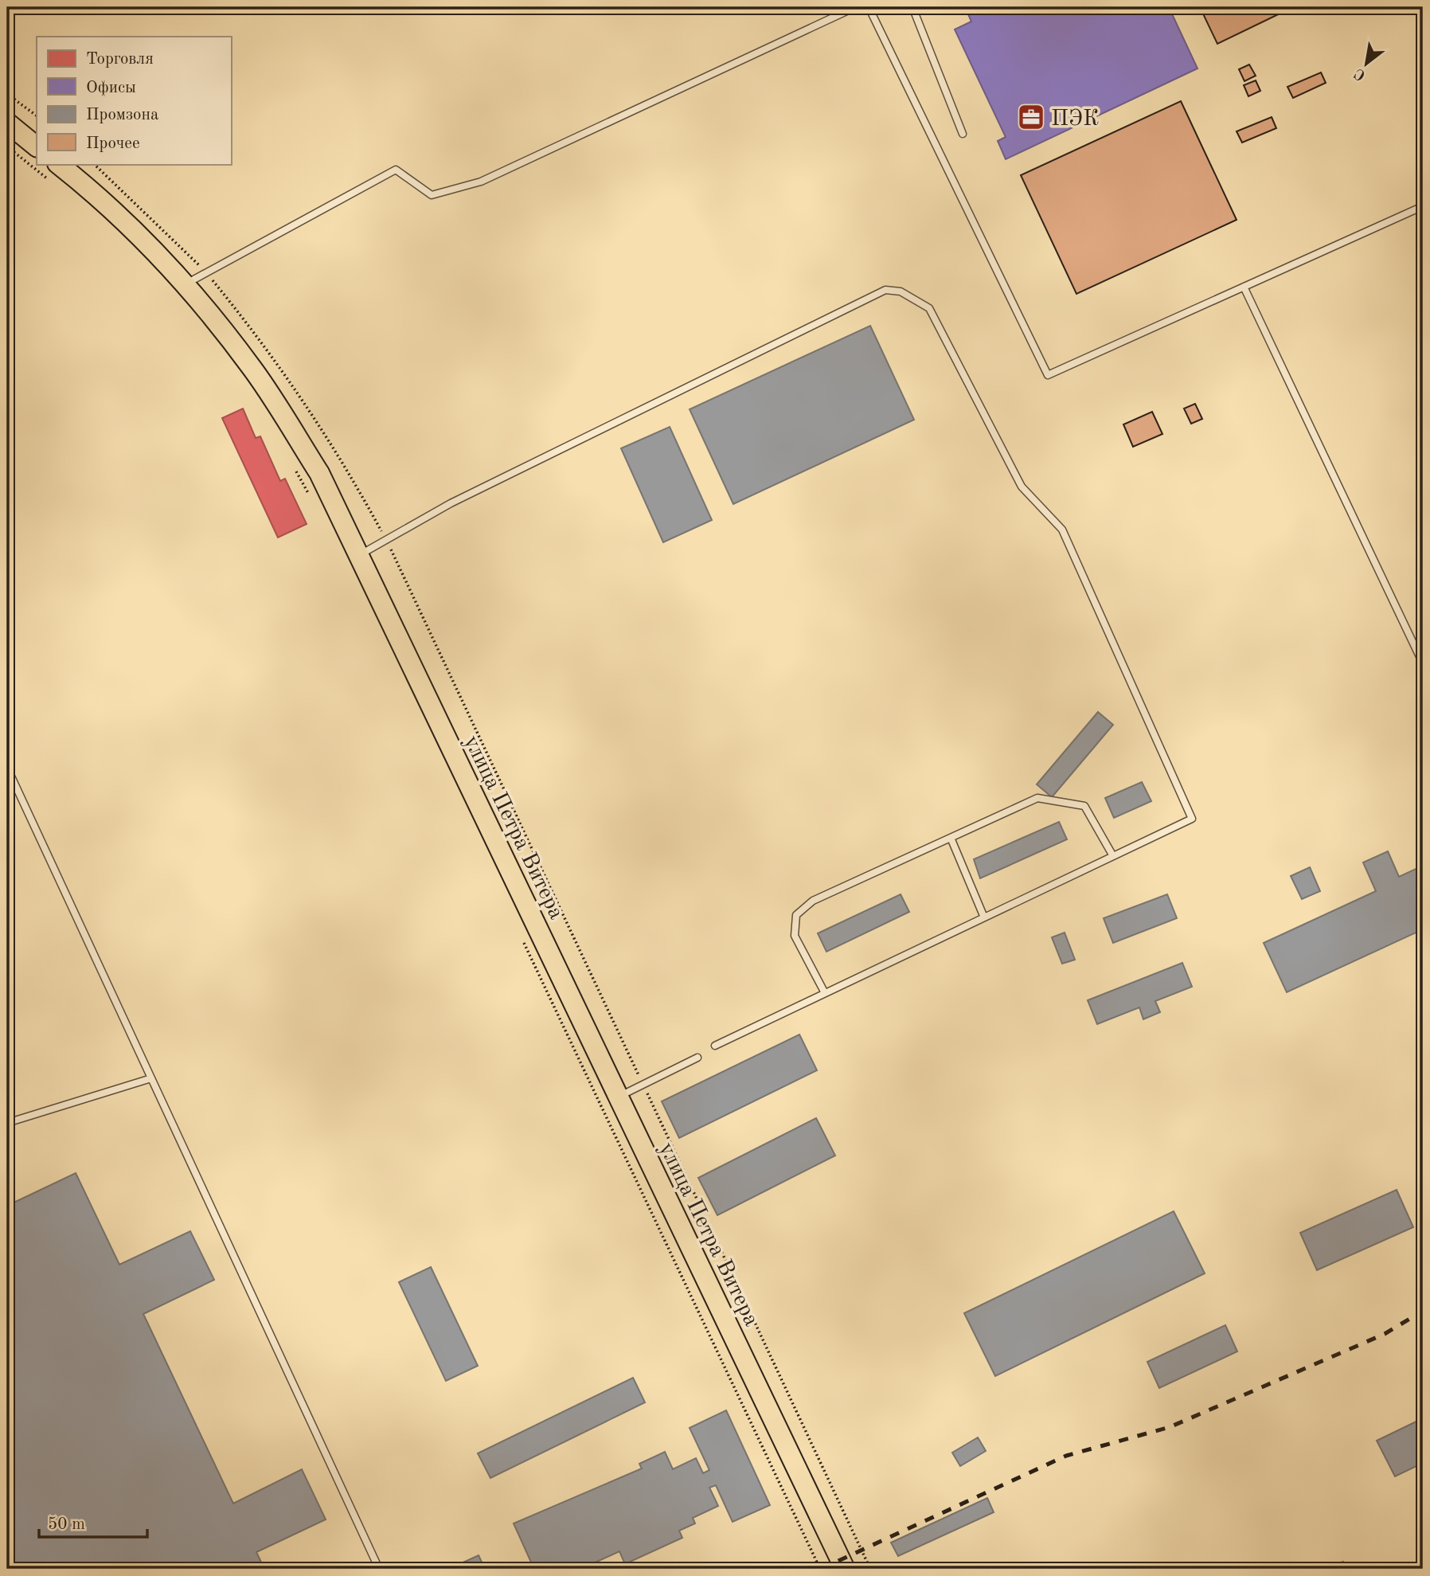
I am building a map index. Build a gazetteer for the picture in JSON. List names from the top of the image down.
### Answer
{
  "streets": {
    "main road": ["улица Петра Витера"]
  },
  "places": {
    "office": ["ПЭК"]
  },
  "legend": [
    "Торговля",
    "Офисы",
    "Промзона",
    "Прочее"
  ],
  "scale_bar": "50 m",
  "north": "bottom left"
}
